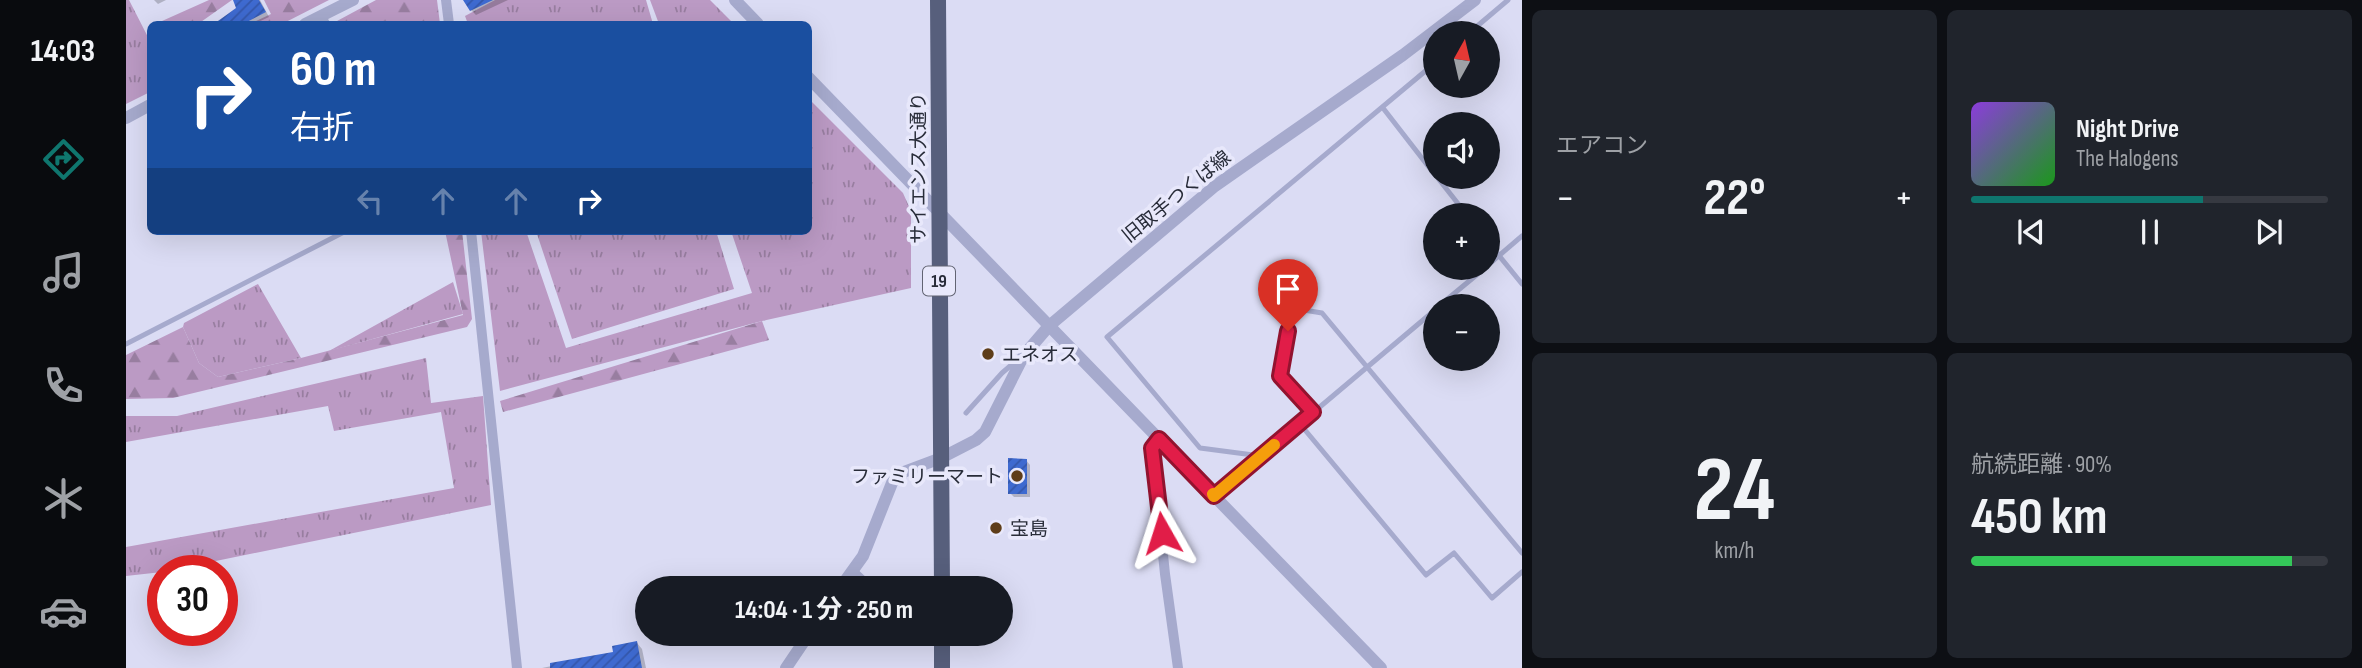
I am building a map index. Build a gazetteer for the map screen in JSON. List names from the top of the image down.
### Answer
{
  "streets": {
    "main road": ["サイエンス大通り", "19"],
    "street": ["旧取手つくば線"]
  },
  "crossings": [
    ["サイエンス大通り", "旧取手つくば線"]
  ],
  "places": ["エネオス", "ファミリーマート", "宝島"],
  "north": "top",
  "page": {
    "tabs": "14:03",
    "tile": [
      "エアコン",
      ["24", "km/h"],
      ["航続距離 · 90%", "450 km"]
    ],
    "map_buttons": ["+", "−"],
    "turn": ["60 m", "右折"],
    "song": ["Night Drive", "The Halogens"],
    "heat": ["−", "22°", "+"],
    "limit": "30",
    "trip": "14:04 · 1 分 · 250 m"
  }
}
